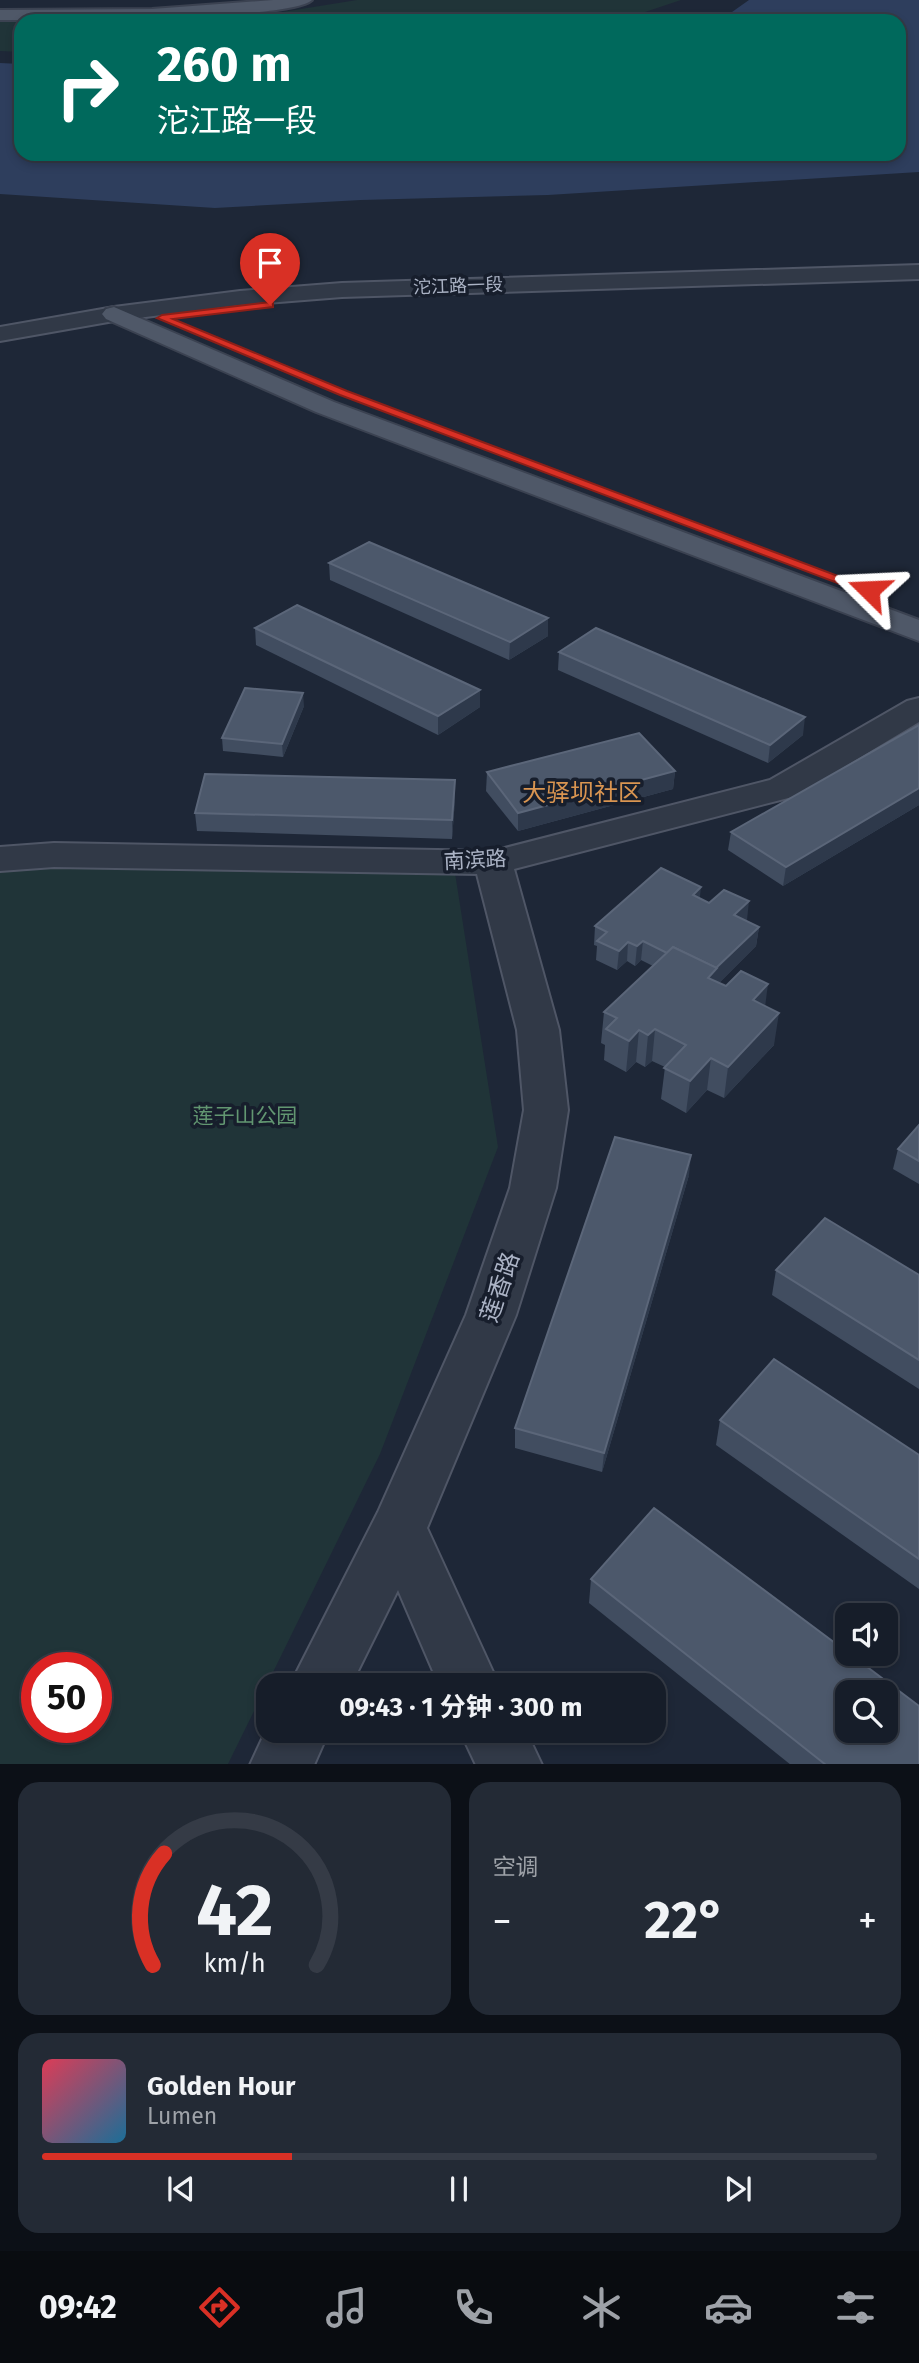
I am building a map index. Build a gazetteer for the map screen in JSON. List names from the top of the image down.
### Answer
{
  "streets": {
    "street": ["沱江路一段", "南滨路", "莲香路"]
  },
  "crossings": [
    ["南滨路", "莲香路"]
  ],
  "districts": ["大驿坝社区"],
  "parks": ["莲子山公园"],
  "page": {
    "turn": ["260 m", "沱江路一段"],
    "limit": "50",
    "trip": "09:43 · 1 分钟 · 300 m",
    "tile": "空调",
    "heat": ["−", "22°", "+"],
    "song": ["Golden Hour", "Lumen"],
    "tabs": "09:42",
    "gauge": ["42", "km/h"]
  }
}
